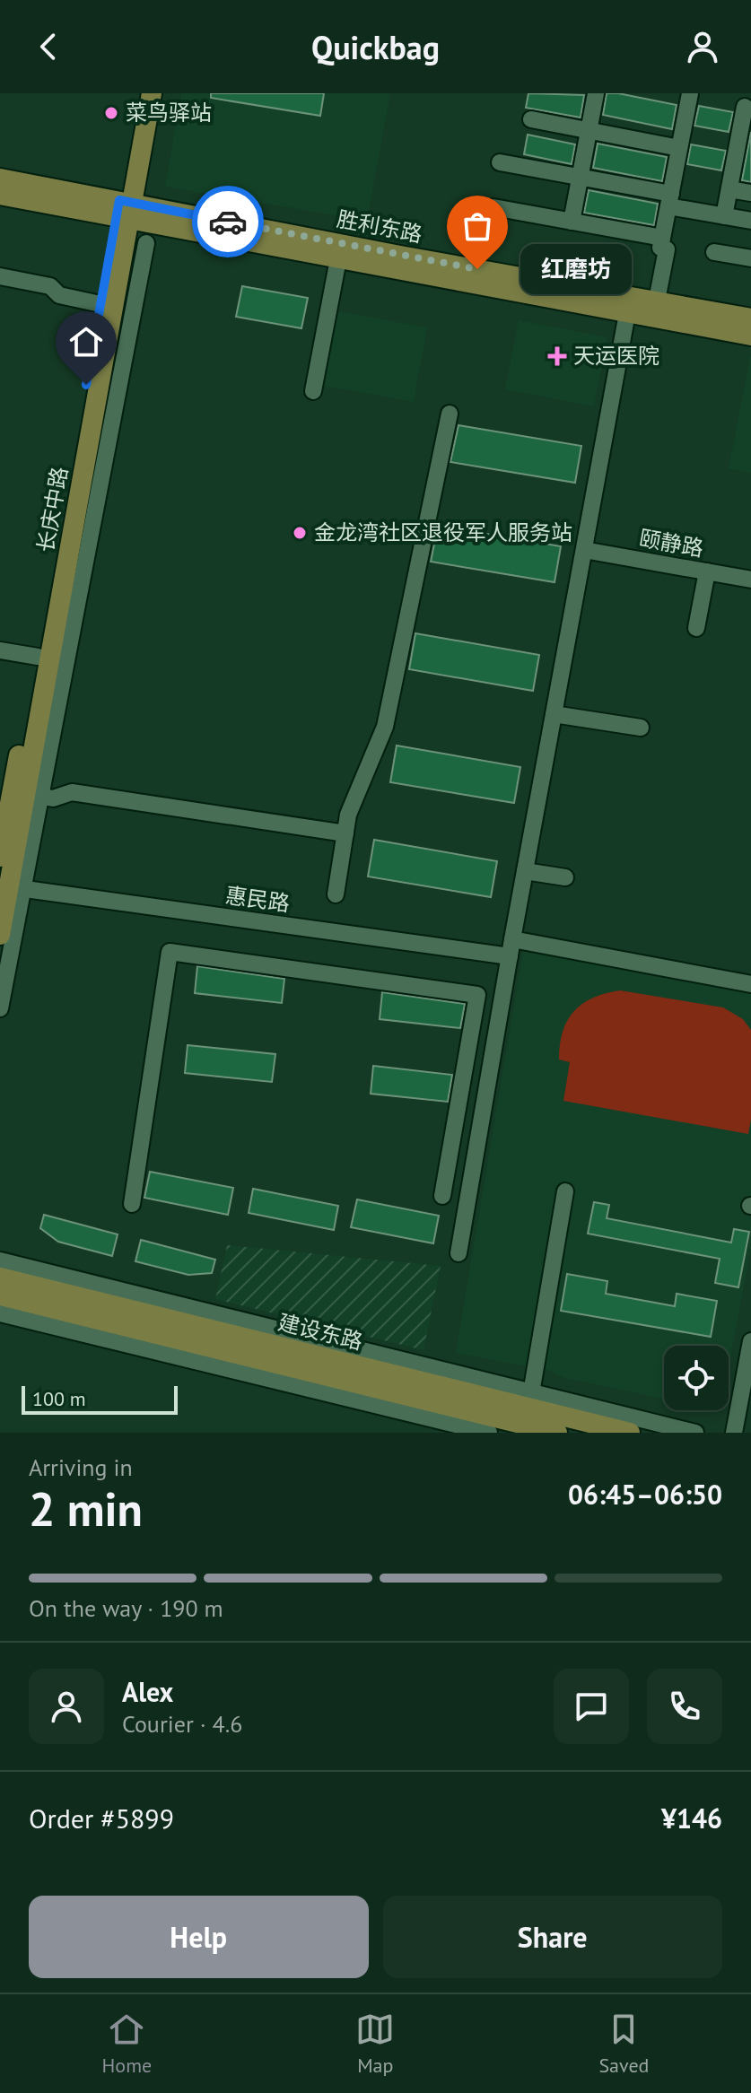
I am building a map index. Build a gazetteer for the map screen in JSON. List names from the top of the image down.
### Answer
{
  "streets": {
    "main road": ["胜利东路", "长庆中路", "建设东路"],
    "street": ["颐静路", "惠民路"]
  },
  "crossings": [
    ["胜利东路", "长庆中路"],
    ["长庆中路", "惠民路"]
  ],
  "places": {
    "other": ["菜鸟驿站", "红磨坊", "金龙湾社区退役军人服务站"],
    "health": ["天运医院"]
  },
  "scale_bar": "100 m",
  "page": {
    "header": "Quickbag",
    "bubble": "红磨坊",
    "scale": "100 m",
    "heading": ["2 min", "Arriving in", "06:45–06:50"],
    "panel": [
      "Alex",
      "Courier · 4.6",
      "Order #5899",
      "¥146"
    ],
    "bar": "On the way · 190 m",
    "buttons": ["Help", "Share"],
    "tabs": ["Home", "Map", "Saved"]
  }
}
